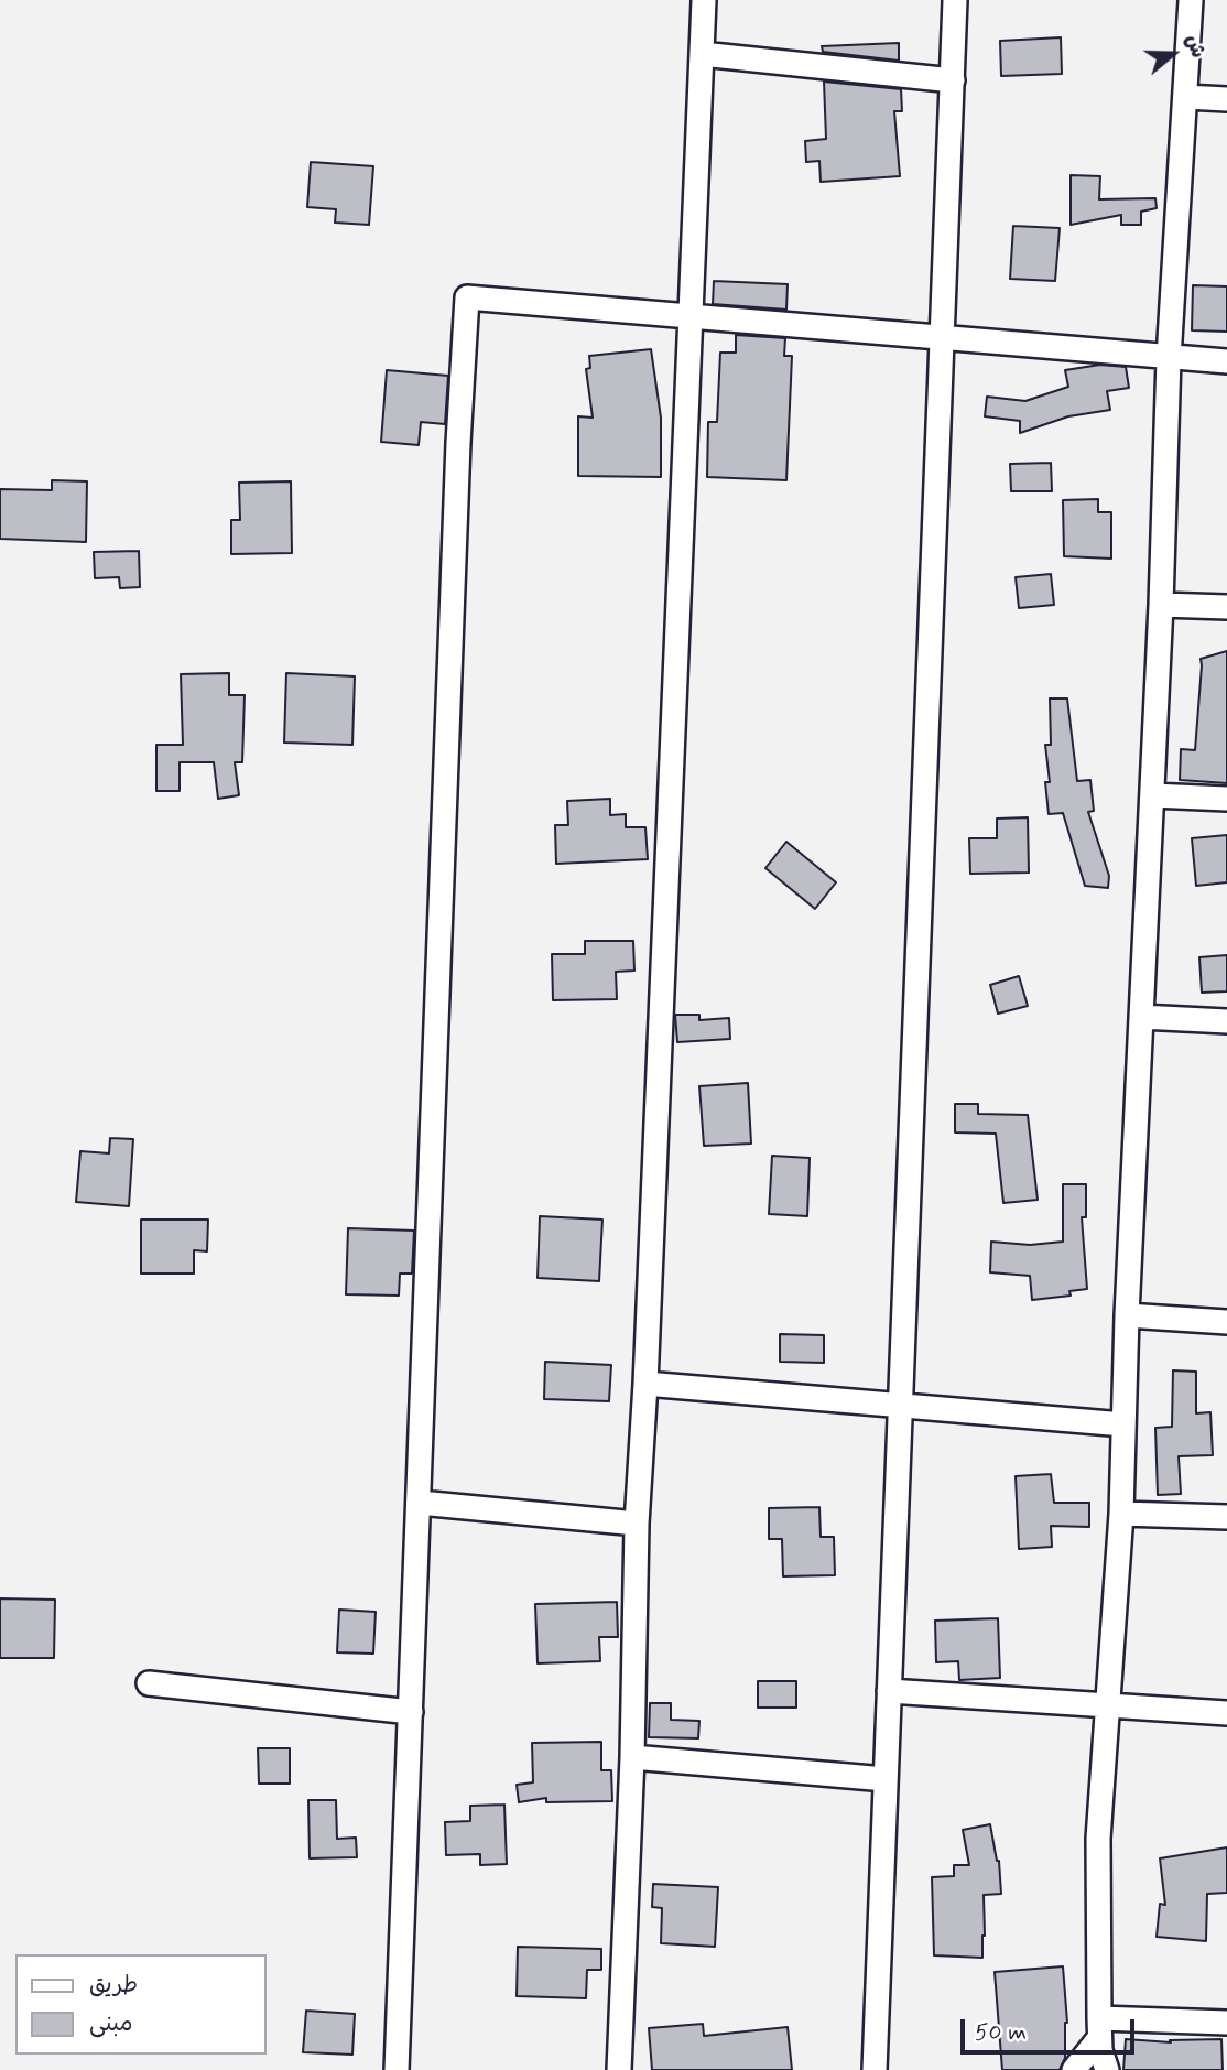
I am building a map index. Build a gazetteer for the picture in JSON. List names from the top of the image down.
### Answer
{
  "legend": ["طريق", "مبنى"],
  "scale_bar": "50 m",
  "north": "right"
}
